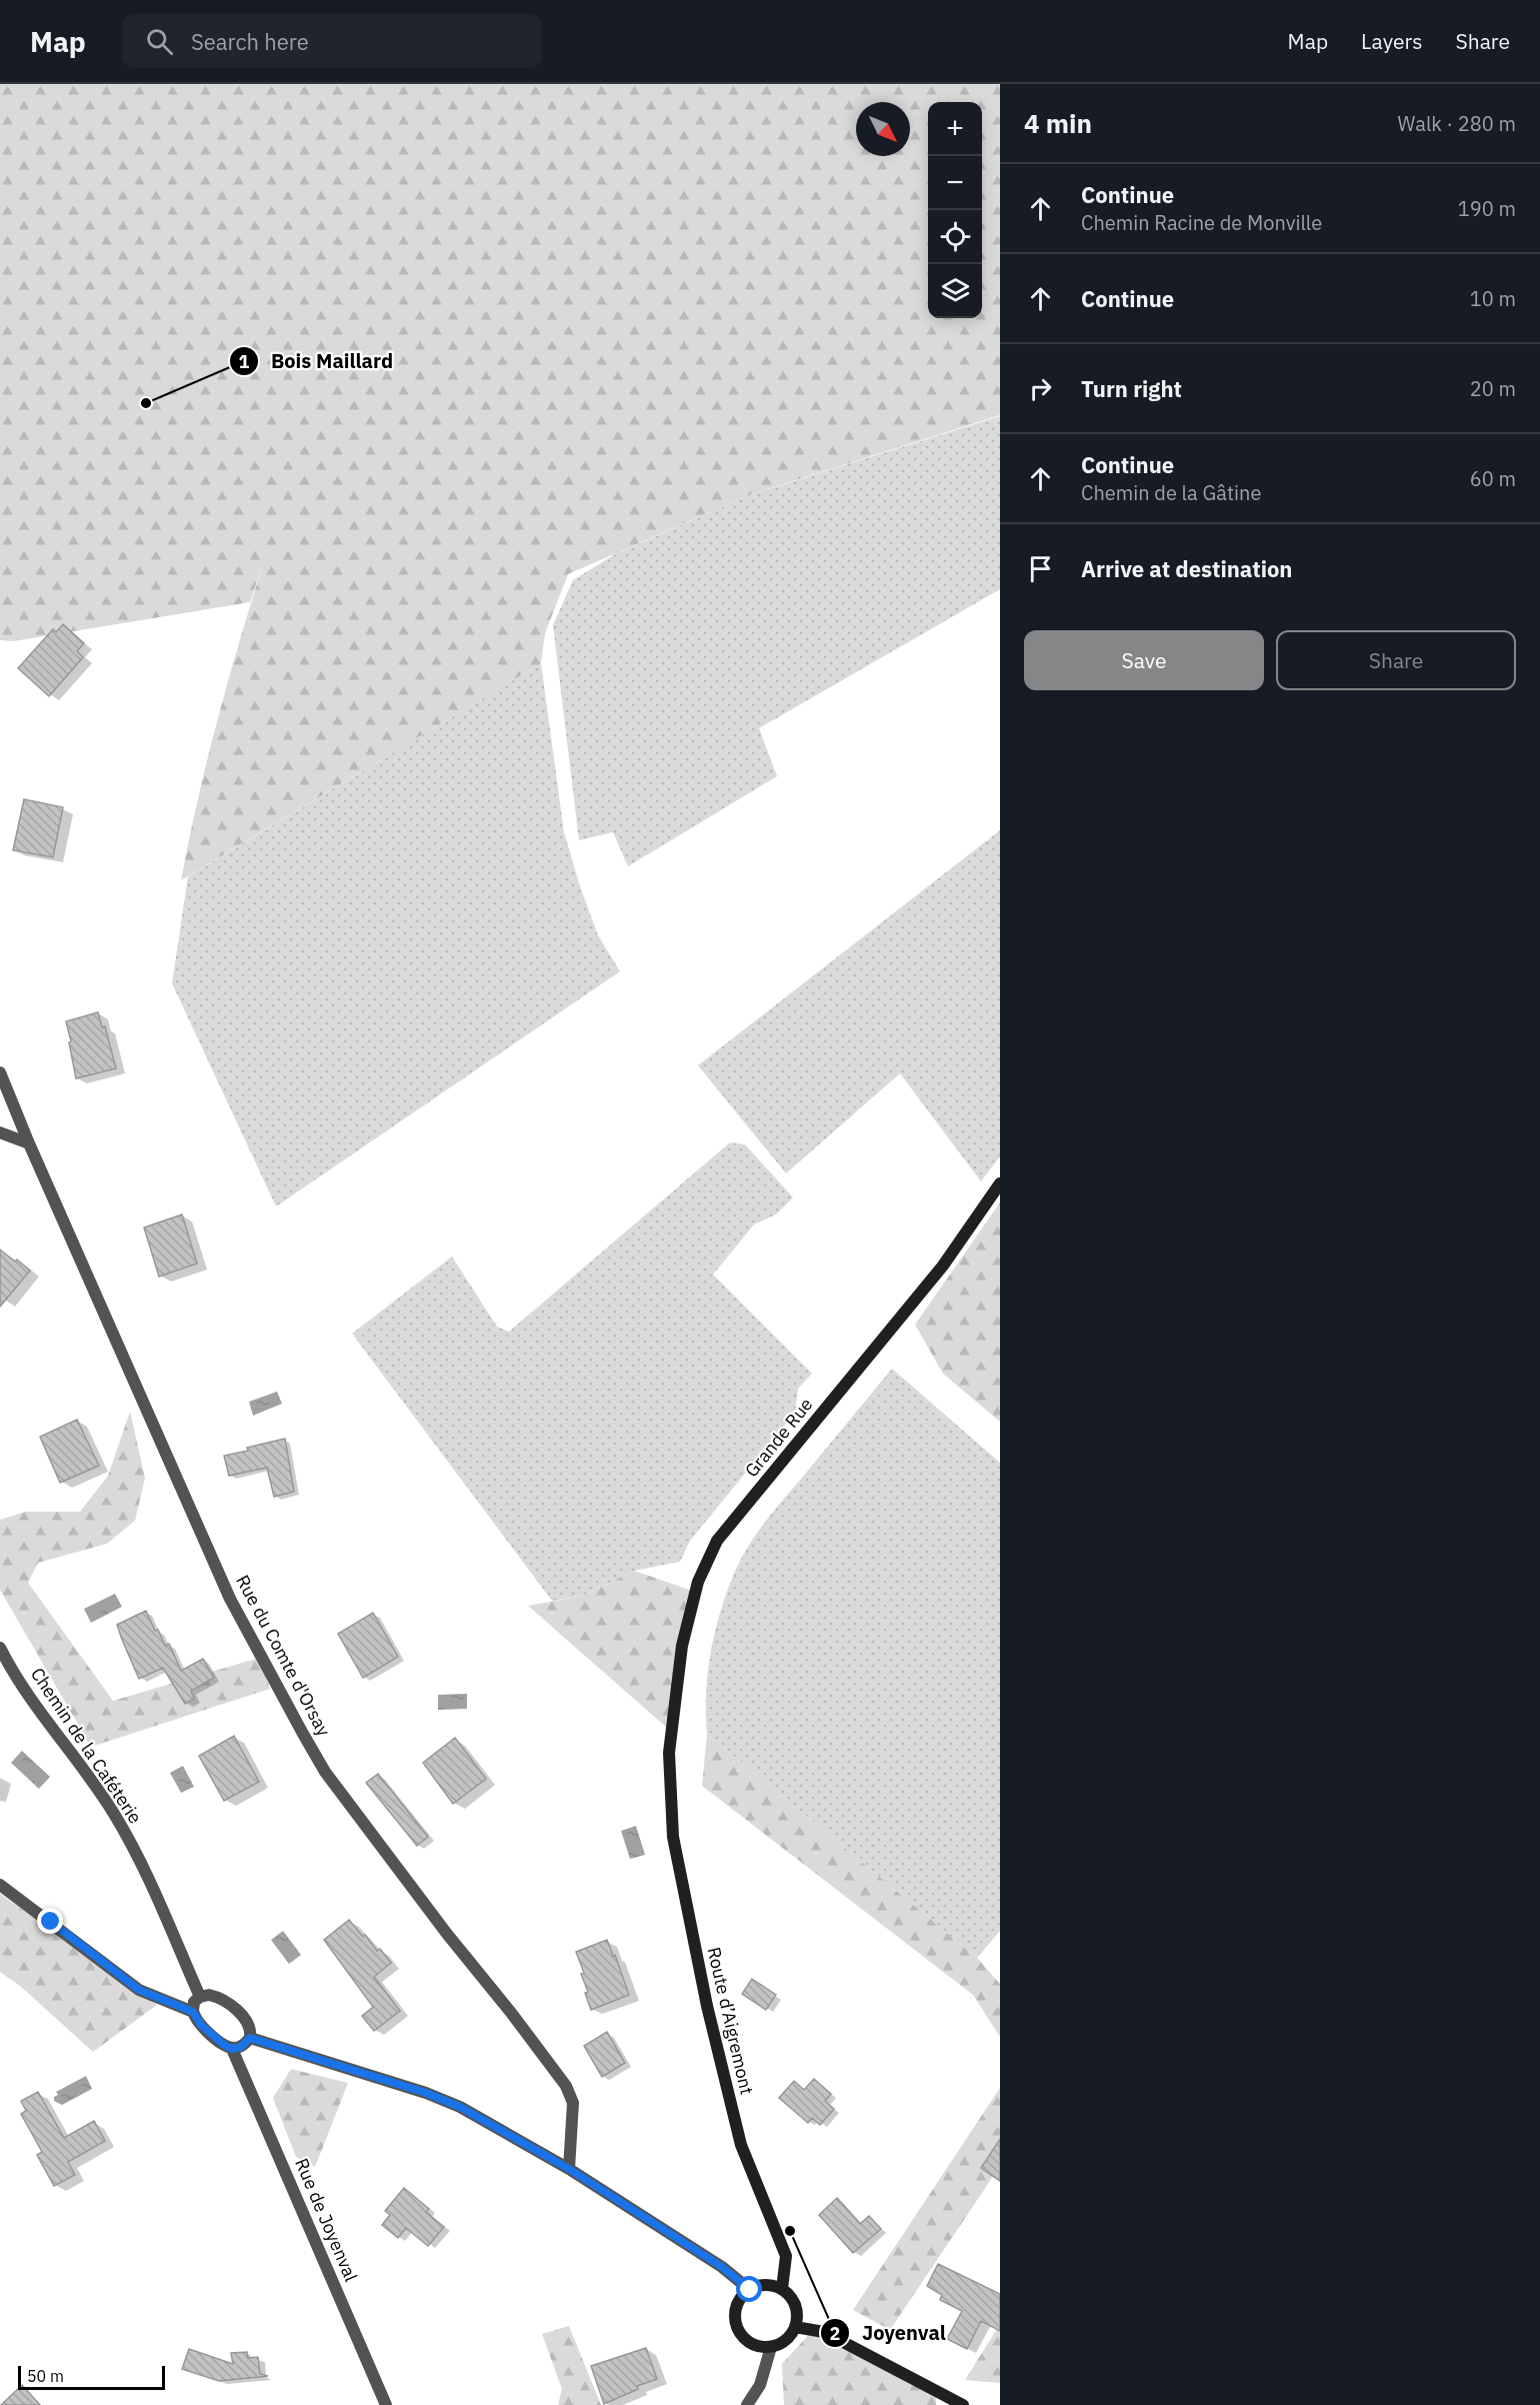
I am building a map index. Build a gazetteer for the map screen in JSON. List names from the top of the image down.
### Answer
{
  "streets": {
    "street": [
      "Grande Rue",
      "Rue du Comte d'Orsay",
      "Chemin de la Caféterie",
      "Route d’Aigremont",
      "Rue de Joyenval"
    ]
  },
  "crossings": [
    ["Grande Rue", "Route d’Aigremont"]
  ],
  "places": ["Bois Maillard", "Joyenval"],
  "scale_bar": "50 m",
  "north": "bottom right",
  "page": {
    "header": "Map",
    "search": "Search here",
    "nav": ["Map", "Layers", "Share"],
    "heading": ["4 min", "Walk · 280 m"],
    "map_buttons": ["+", "−"],
    "list": [
      ["Continue", "Chemin Racine de Monville", "190 m"],
      ["Continue", "10 m"],
      ["Turn right", "20 m"],
      ["Continue", "Chemin de la Gâtine", "60 m"],
      "Arrive at destination"
    ],
    "buttons": ["Save", "Share"],
    "scale": "50 m"
  }
}
